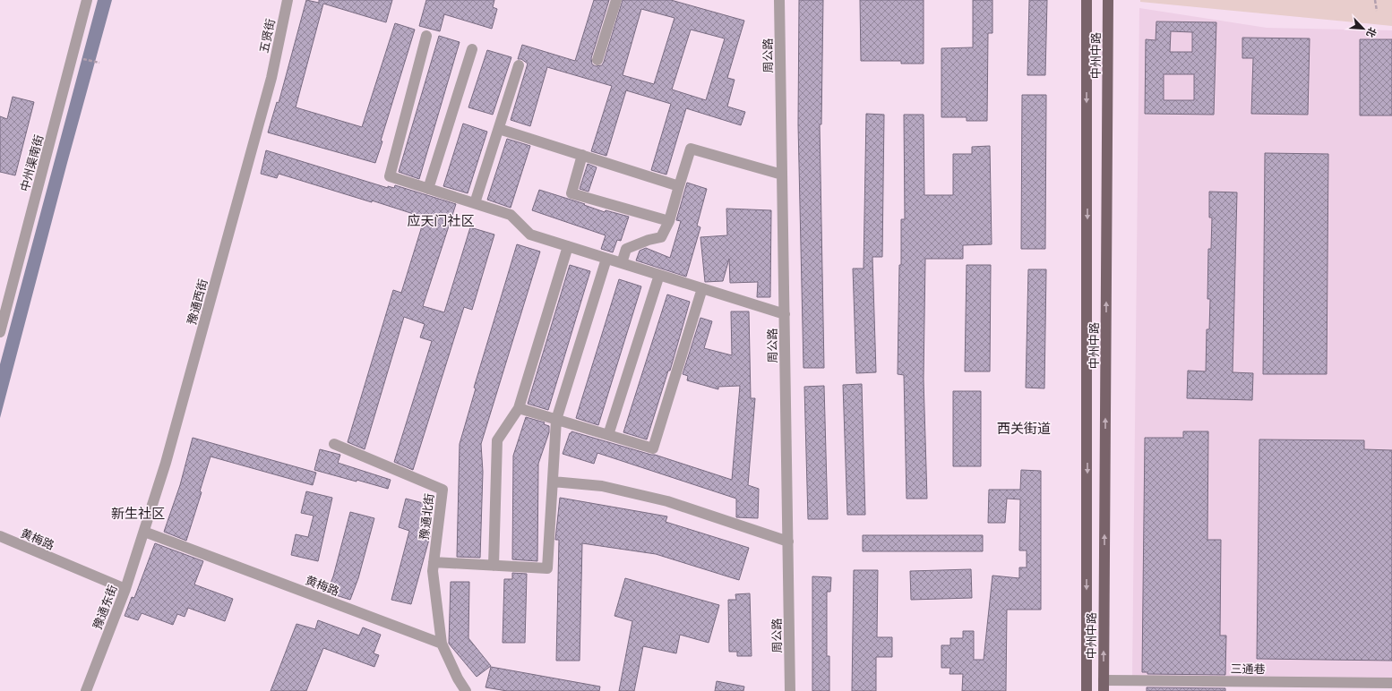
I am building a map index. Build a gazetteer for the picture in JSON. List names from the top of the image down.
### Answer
{
  "streets": {
    "main road": ["中州中路"],
    "street": [
      "五贤街",
      "周公路",
      "中州渠南街",
      "豫通西街",
      "豫通北街",
      "黄梅路",
      "豫通东街",
      "三通巷"
    ]
  },
  "crossings": [
    ["五贤街", "豫通西街"],
    ["中州中路", "三通巷"],
    ["豫通西街", "黄梅路"],
    ["豫通西街", "豫通东街"],
    ["豫通北街", "黄梅路"],
    ["黄梅路", "豫通东街"]
  ],
  "districts": ["应天门社区", "西关街道", "新生社区"],
  "north": "bottom right"
}
